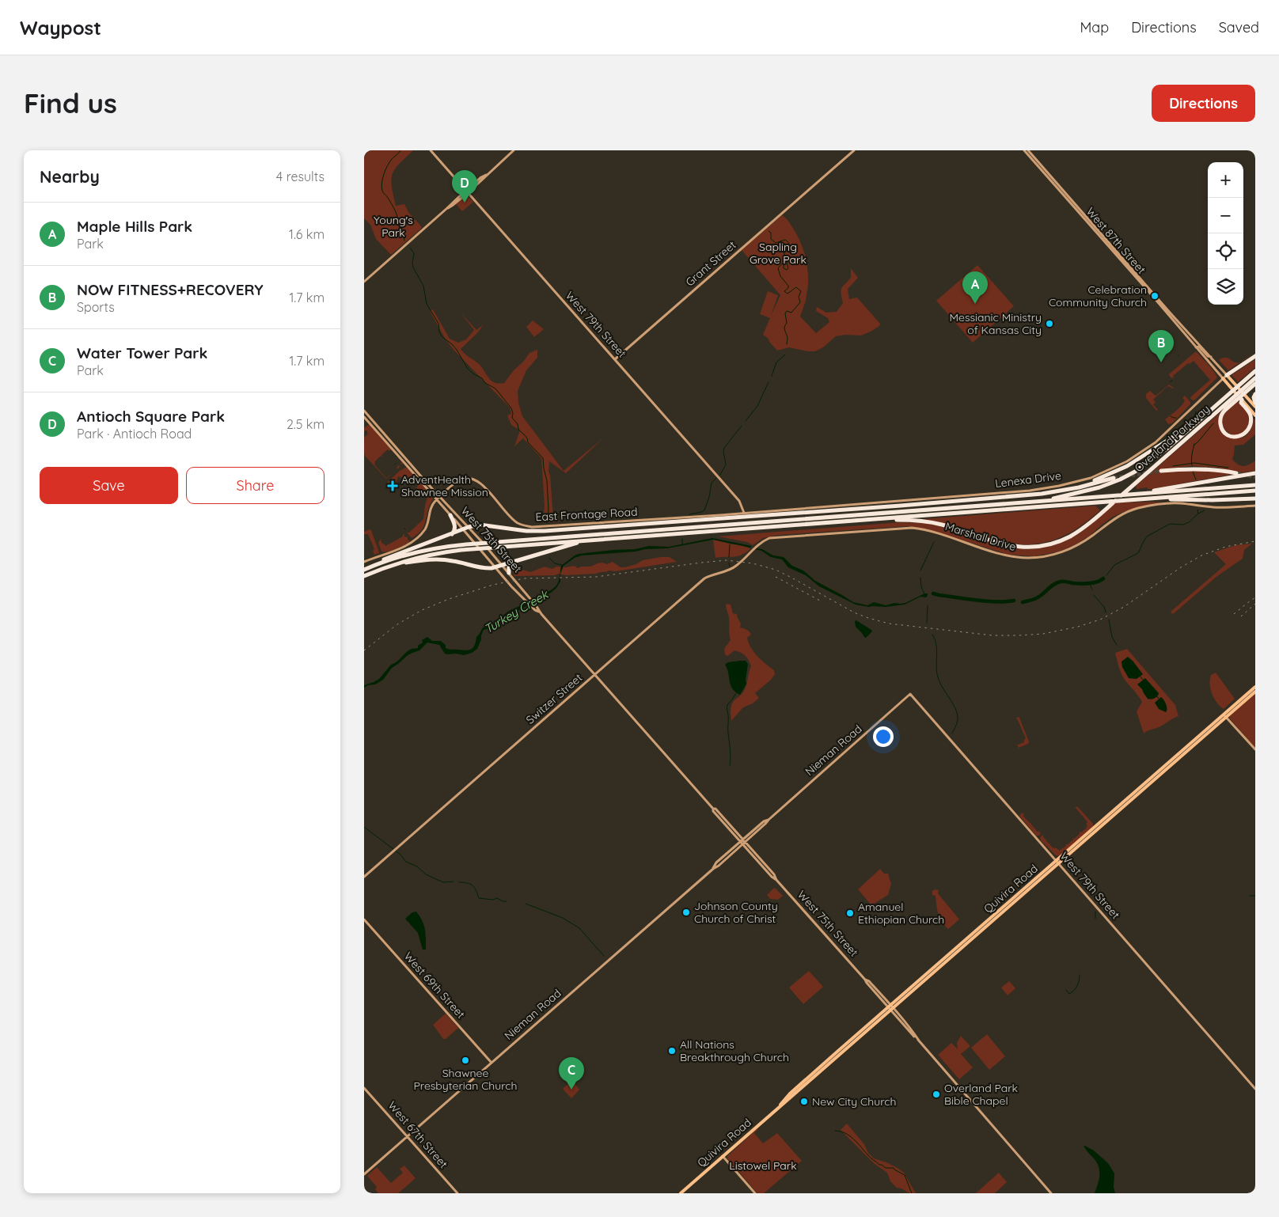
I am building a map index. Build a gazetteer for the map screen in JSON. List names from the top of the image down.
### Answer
{
  "streets": {
    "highway": ["Overland Parkway"],
    "main road": ["West 87th Street", "Quivira Road"],
    "street": [
      "Grant Street",
      "West 79th Street",
      "Lenexa Drive",
      "East Frontage Road",
      "Marshall Drive",
      "West 75th Street",
      "Switzer Street",
      "Nieman Road",
      "West 69th Street",
      "West 67th Street"
    ]
  },
  "crossings": [
    ["West 87th Street", "Lenexa Drive"],
    ["Grant Street", "West 79th Street"],
    ["West 79th Street", "East Frontage Road"],
    ["West 79th Street", "Nieman Road"],
    ["West 79th Street", "Quivira Road"],
    ["Lenexa Drive", "East Frontage Road"],
    ["East Frontage Road", "West 75th Street"],
    ["Marshall Drive", "Switzer Street"],
    ["West 75th Street", "Switzer Street"],
    ["West 75th Street", "Nieman Road"],
    ["West 75th Street", "Quivira Road"],
    ["Nieman Road", "West 69th Street"],
    ["Nieman Road", "West 67th Street"]
  ],
  "water": ["Turkey Creek"],
  "parks": ["Young's Park", "Sapling Grove Park", "Listowel Park"],
  "places": {
    "other": [
      "Celebration Community Church",
      "Messianic Ministry of Kansas City",
      "Johnson County Church of Christ",
      "Amanuel Ethiopian Church",
      "All Nations Breakthrough Church",
      "Shawnee Presbyterian Church",
      "Overland Park Bible Chapel",
      "New City Church"
    ],
    "health": ["AdventHealth Shawnee Mission"]
  },
  "page": {
    "header": "Waypost",
    "nav": ["Map", "Directions", "Saved"],
    "buttons": [
      "Directions",
      ["Save", "Share"]
    ],
    "title": "Find us",
    "heading": ["Nearby", "4 results"],
    "map_buttons": ["+", "−"],
    "pins": [
      "D",
      "A",
      "B",
      "C"
    ],
    "list": [
      {
        "mark": "A",
        "name": "Maple Hills Park",
        "note": "Park",
        "value": "1.6 km"
      },
      {
        "mark": "B",
        "name": "NOW FITNESS+RECOVERY",
        "note": "Sports",
        "value": "1.7 km"
      },
      {
        "mark": "C",
        "name": "Water Tower Park",
        "note": "Park",
        "value": "1.7 km"
      },
      {
        "mark": "D",
        "name": "Antioch Square Park",
        "note": "Park · Antioch Road",
        "value": "2.5 km"
      }
    ]
  }
}
